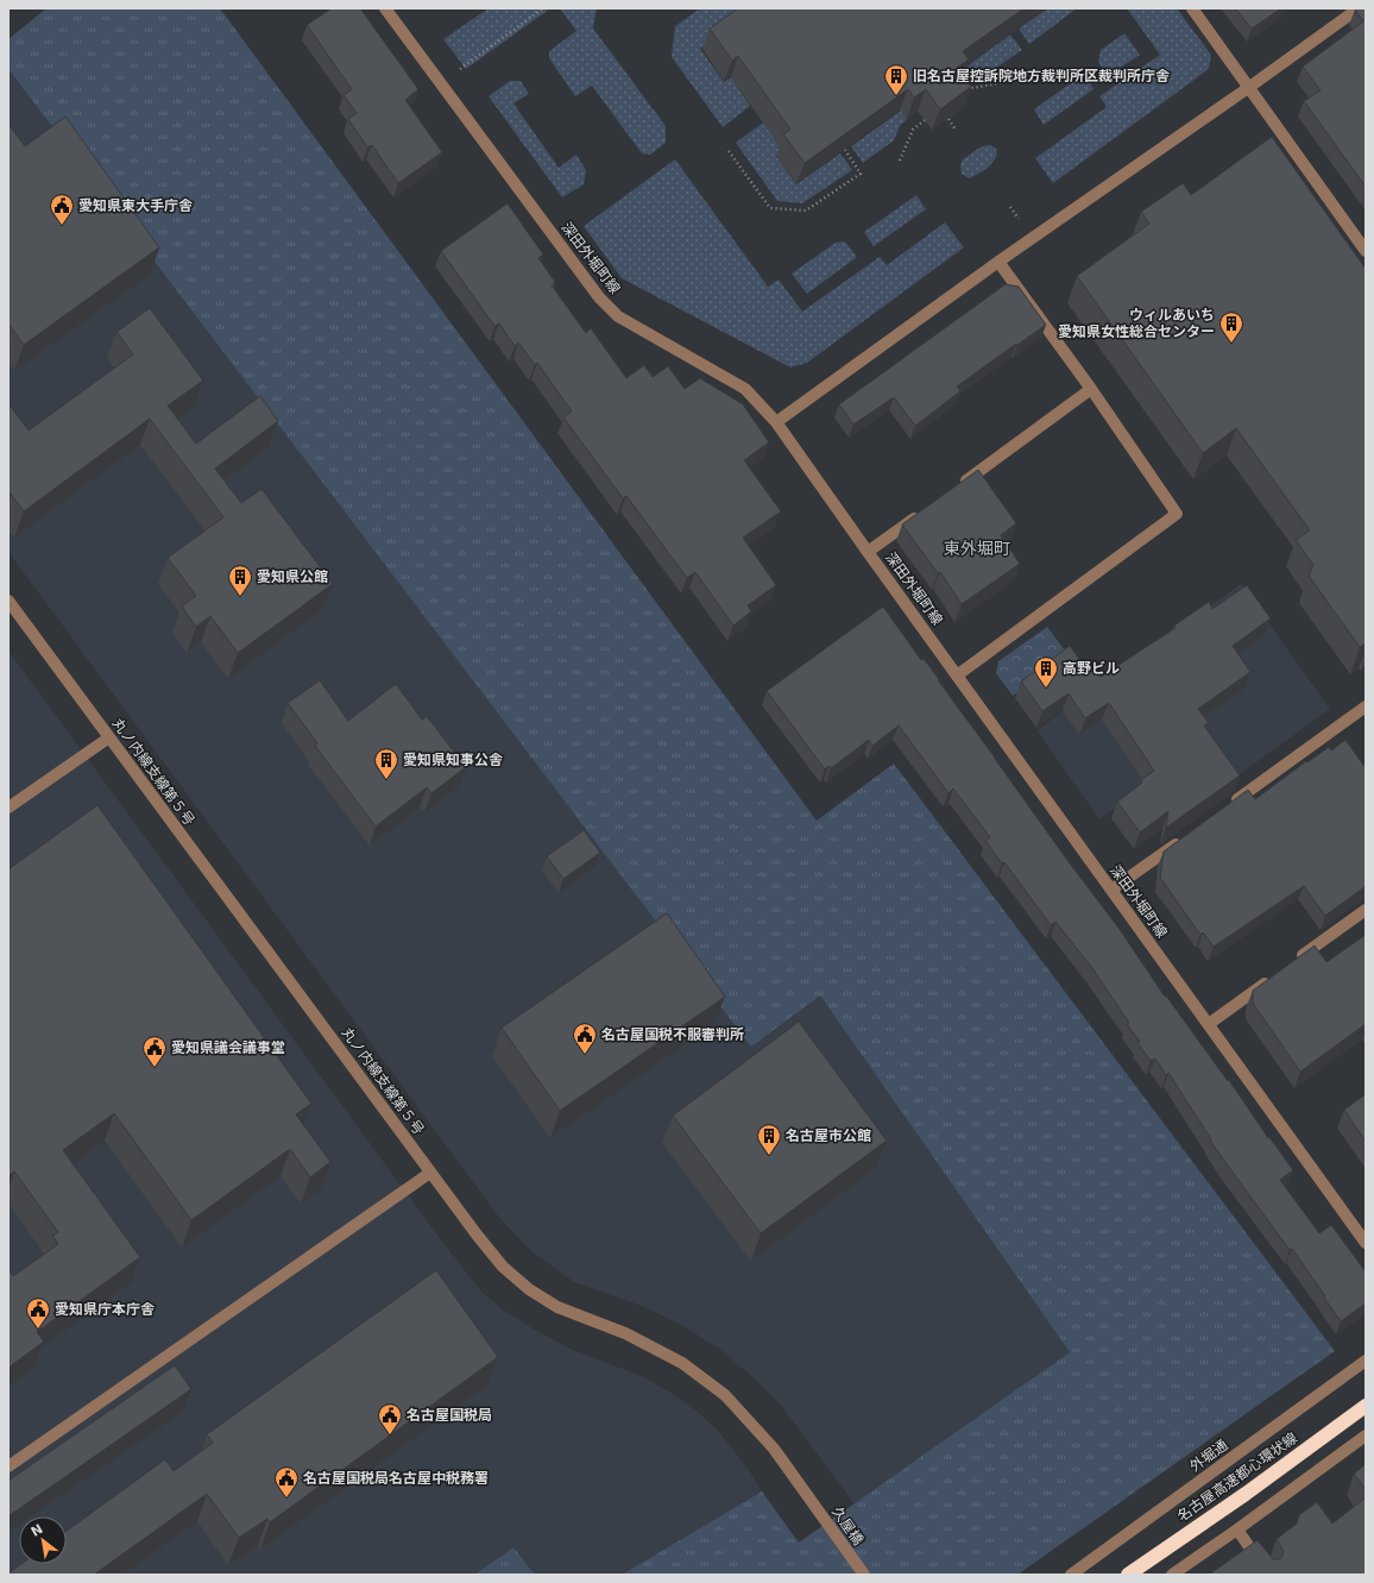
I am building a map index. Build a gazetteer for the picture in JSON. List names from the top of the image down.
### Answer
{
  "streets": {
    "highway": ["名古屋高速都心環状線"],
    "street": [
      "深田外堀町線",
      "丸ノ内線支線第５号",
      "外堀通",
      "久屋橋"
    ]
  },
  "crossings": [
    ["丸ノ内線支線第５号", "久屋橋"]
  ],
  "districts": ["東外堀町"],
  "places": {
    "building": [
      "旧名古屋控訴院地方裁判所区裁判所庁舎",
      "ウィルあいち 愛知県女性総合センター",
      "愛知県公館",
      "高野ビル",
      "愛知県知事公舎",
      "名古屋市公館"
    ],
    "public building": [
      "愛知県東大手庁舎",
      "名古屋国税不服審判所",
      "愛知県議会議事堂",
      "愛知県庁本庁舎",
      "名古屋国税局",
      "名古屋国税局名古屋中税務署"
    ]
  },
  "north": "top left"
}
